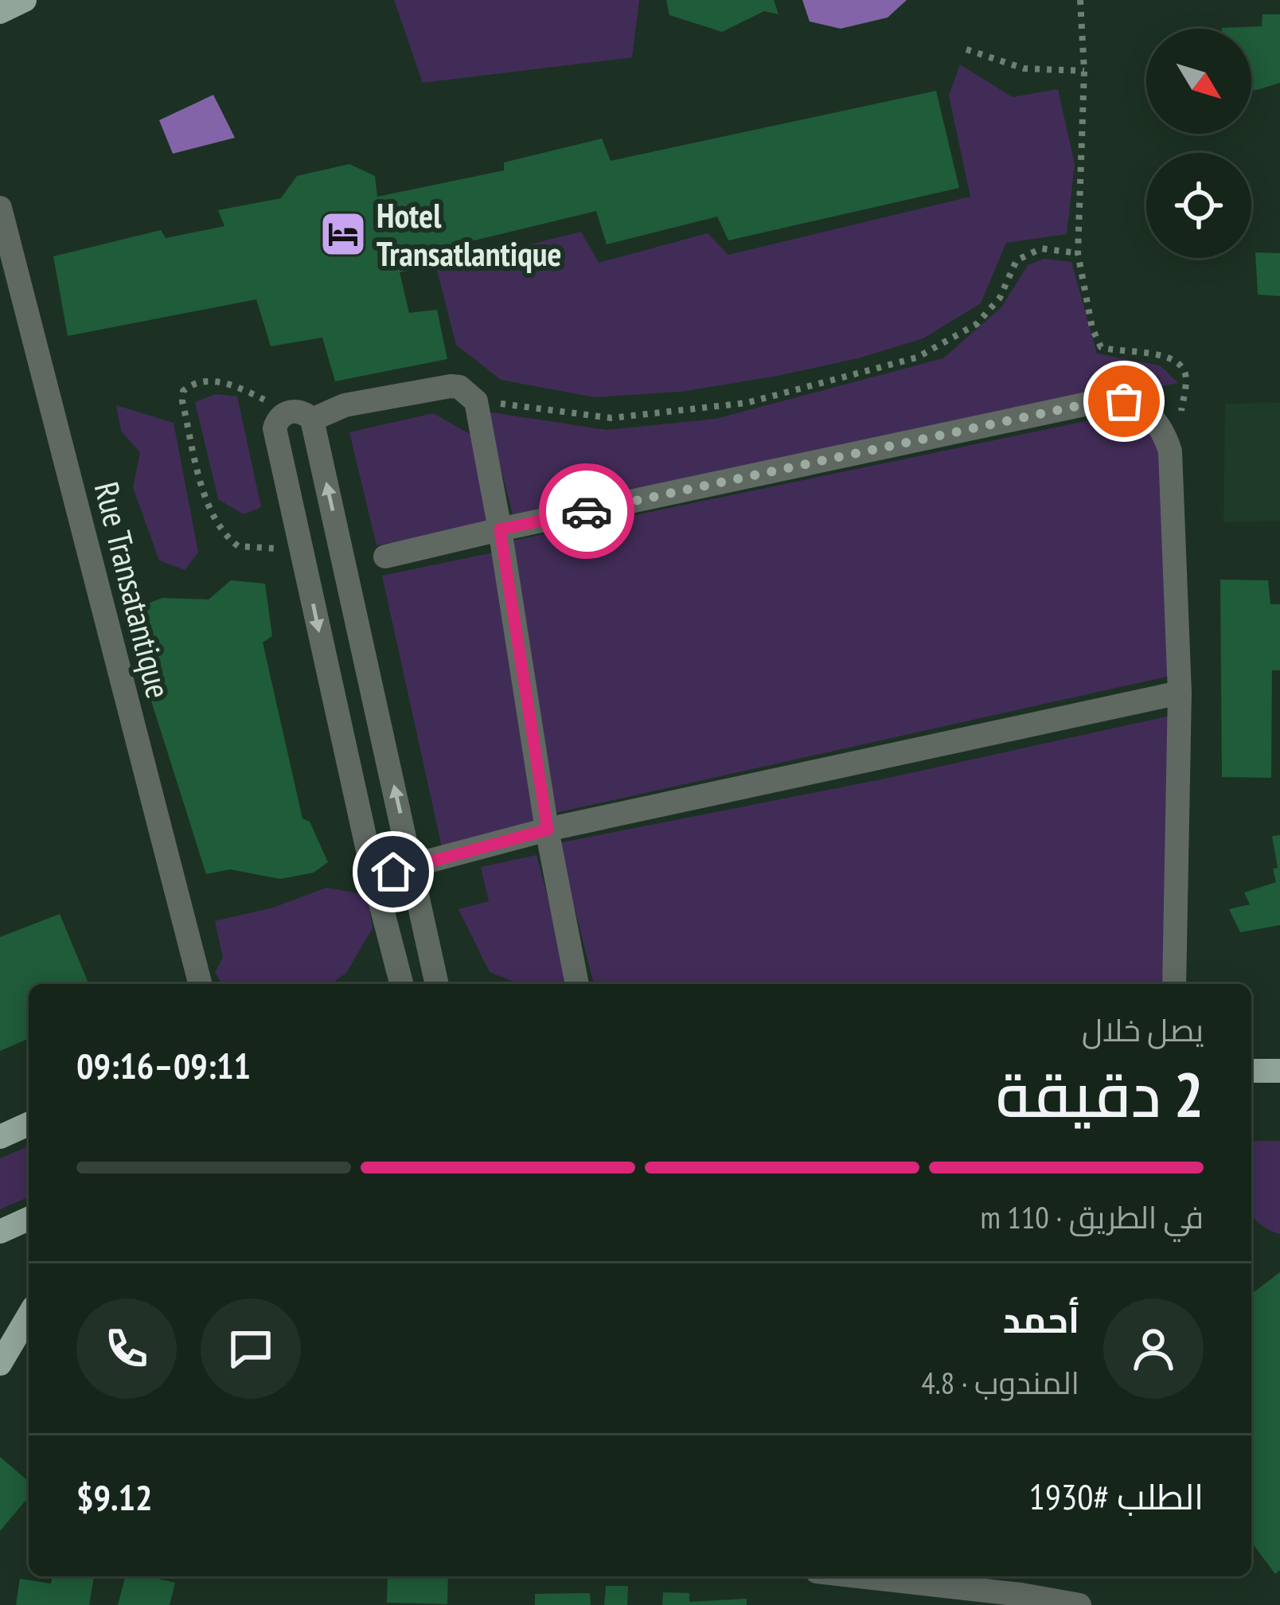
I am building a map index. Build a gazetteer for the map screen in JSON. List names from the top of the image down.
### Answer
{
  "streets": {
    "street": ["Rue Transatantique"]
  },
  "places": {
    "hotel": ["Hotel Transatlantique"]
  },
  "north": "bottom right",
  "page": {
    "heading": ["2 دقيقة", "يصل خلال", "09:11–09:16"],
    "panel": [
      "أحمد",
      "المندوب · 4.8",
      "الطلب #1930",
      "$9.12"
    ],
    "bar": "في الطريق · 110 m"
  }
}
